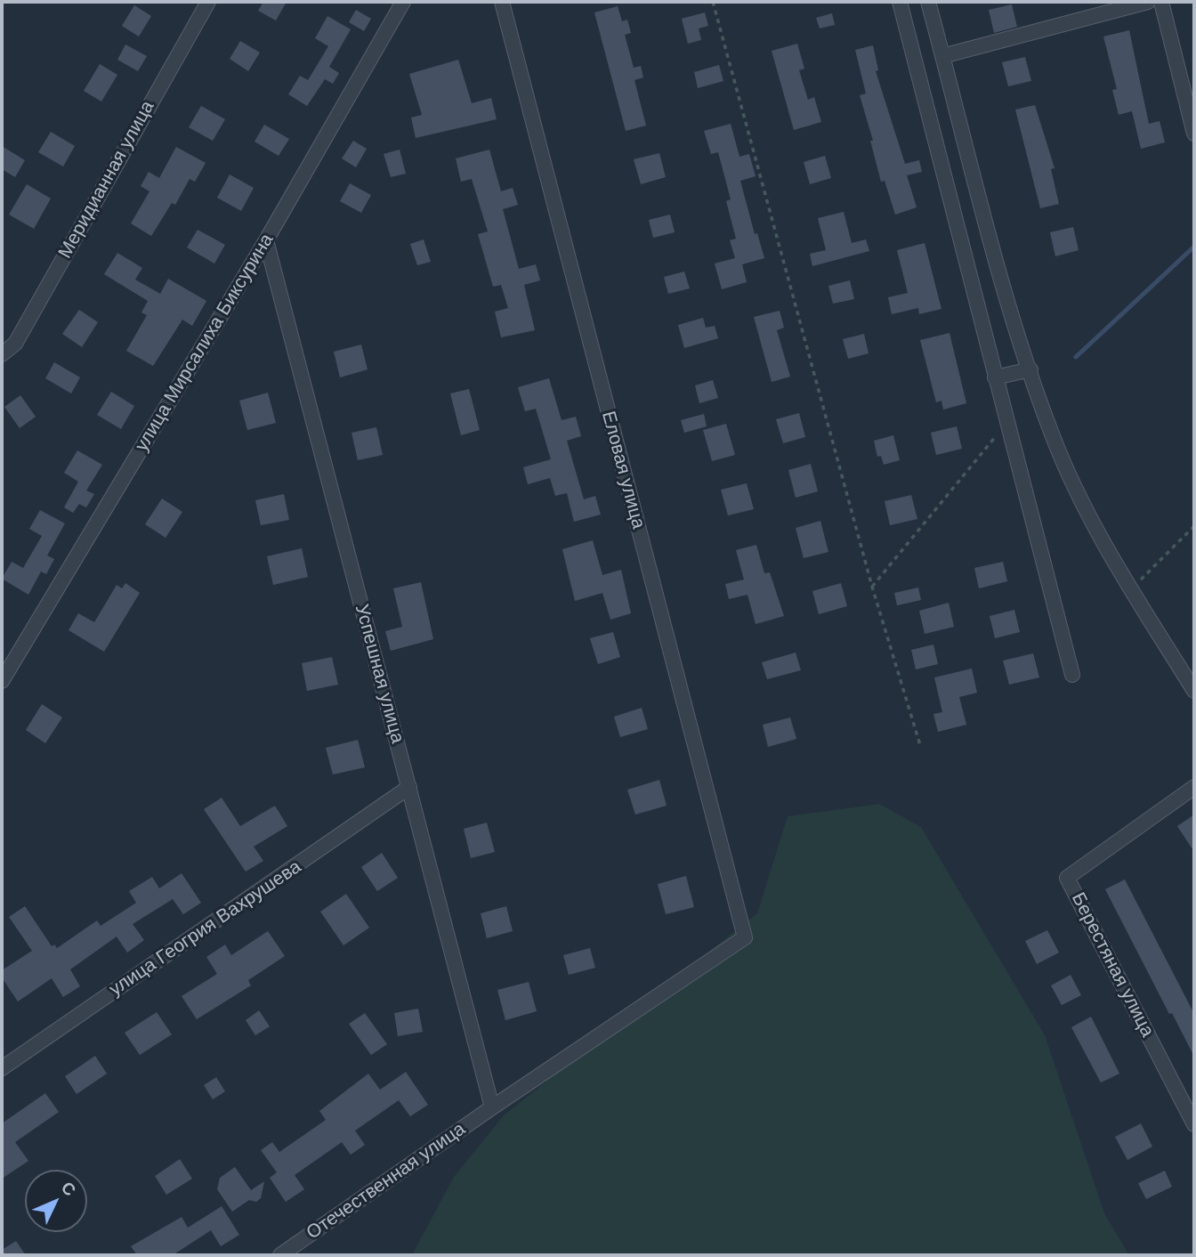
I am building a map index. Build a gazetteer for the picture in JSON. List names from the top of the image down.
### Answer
{
  "streets": {
    "street": [
      "Меридианная улица",
      "улица Мирсалиха Биксурина",
      "Еловая улица",
      "Успешная улица",
      "улица Геогрия Вахрушева",
      "Берестяная улица",
      "Отечественная улица"
    ]
  },
  "crossings": [
    ["улица Мирсалиха Биксурина", "Успешная улица"],
    ["Еловая улица", "Отечественная улица"],
    ["Успешная улица", "улица Геогрия Вахрушева"],
    ["Успешная улица", "Отечественная улица"]
  ],
  "north": "top right"
}
